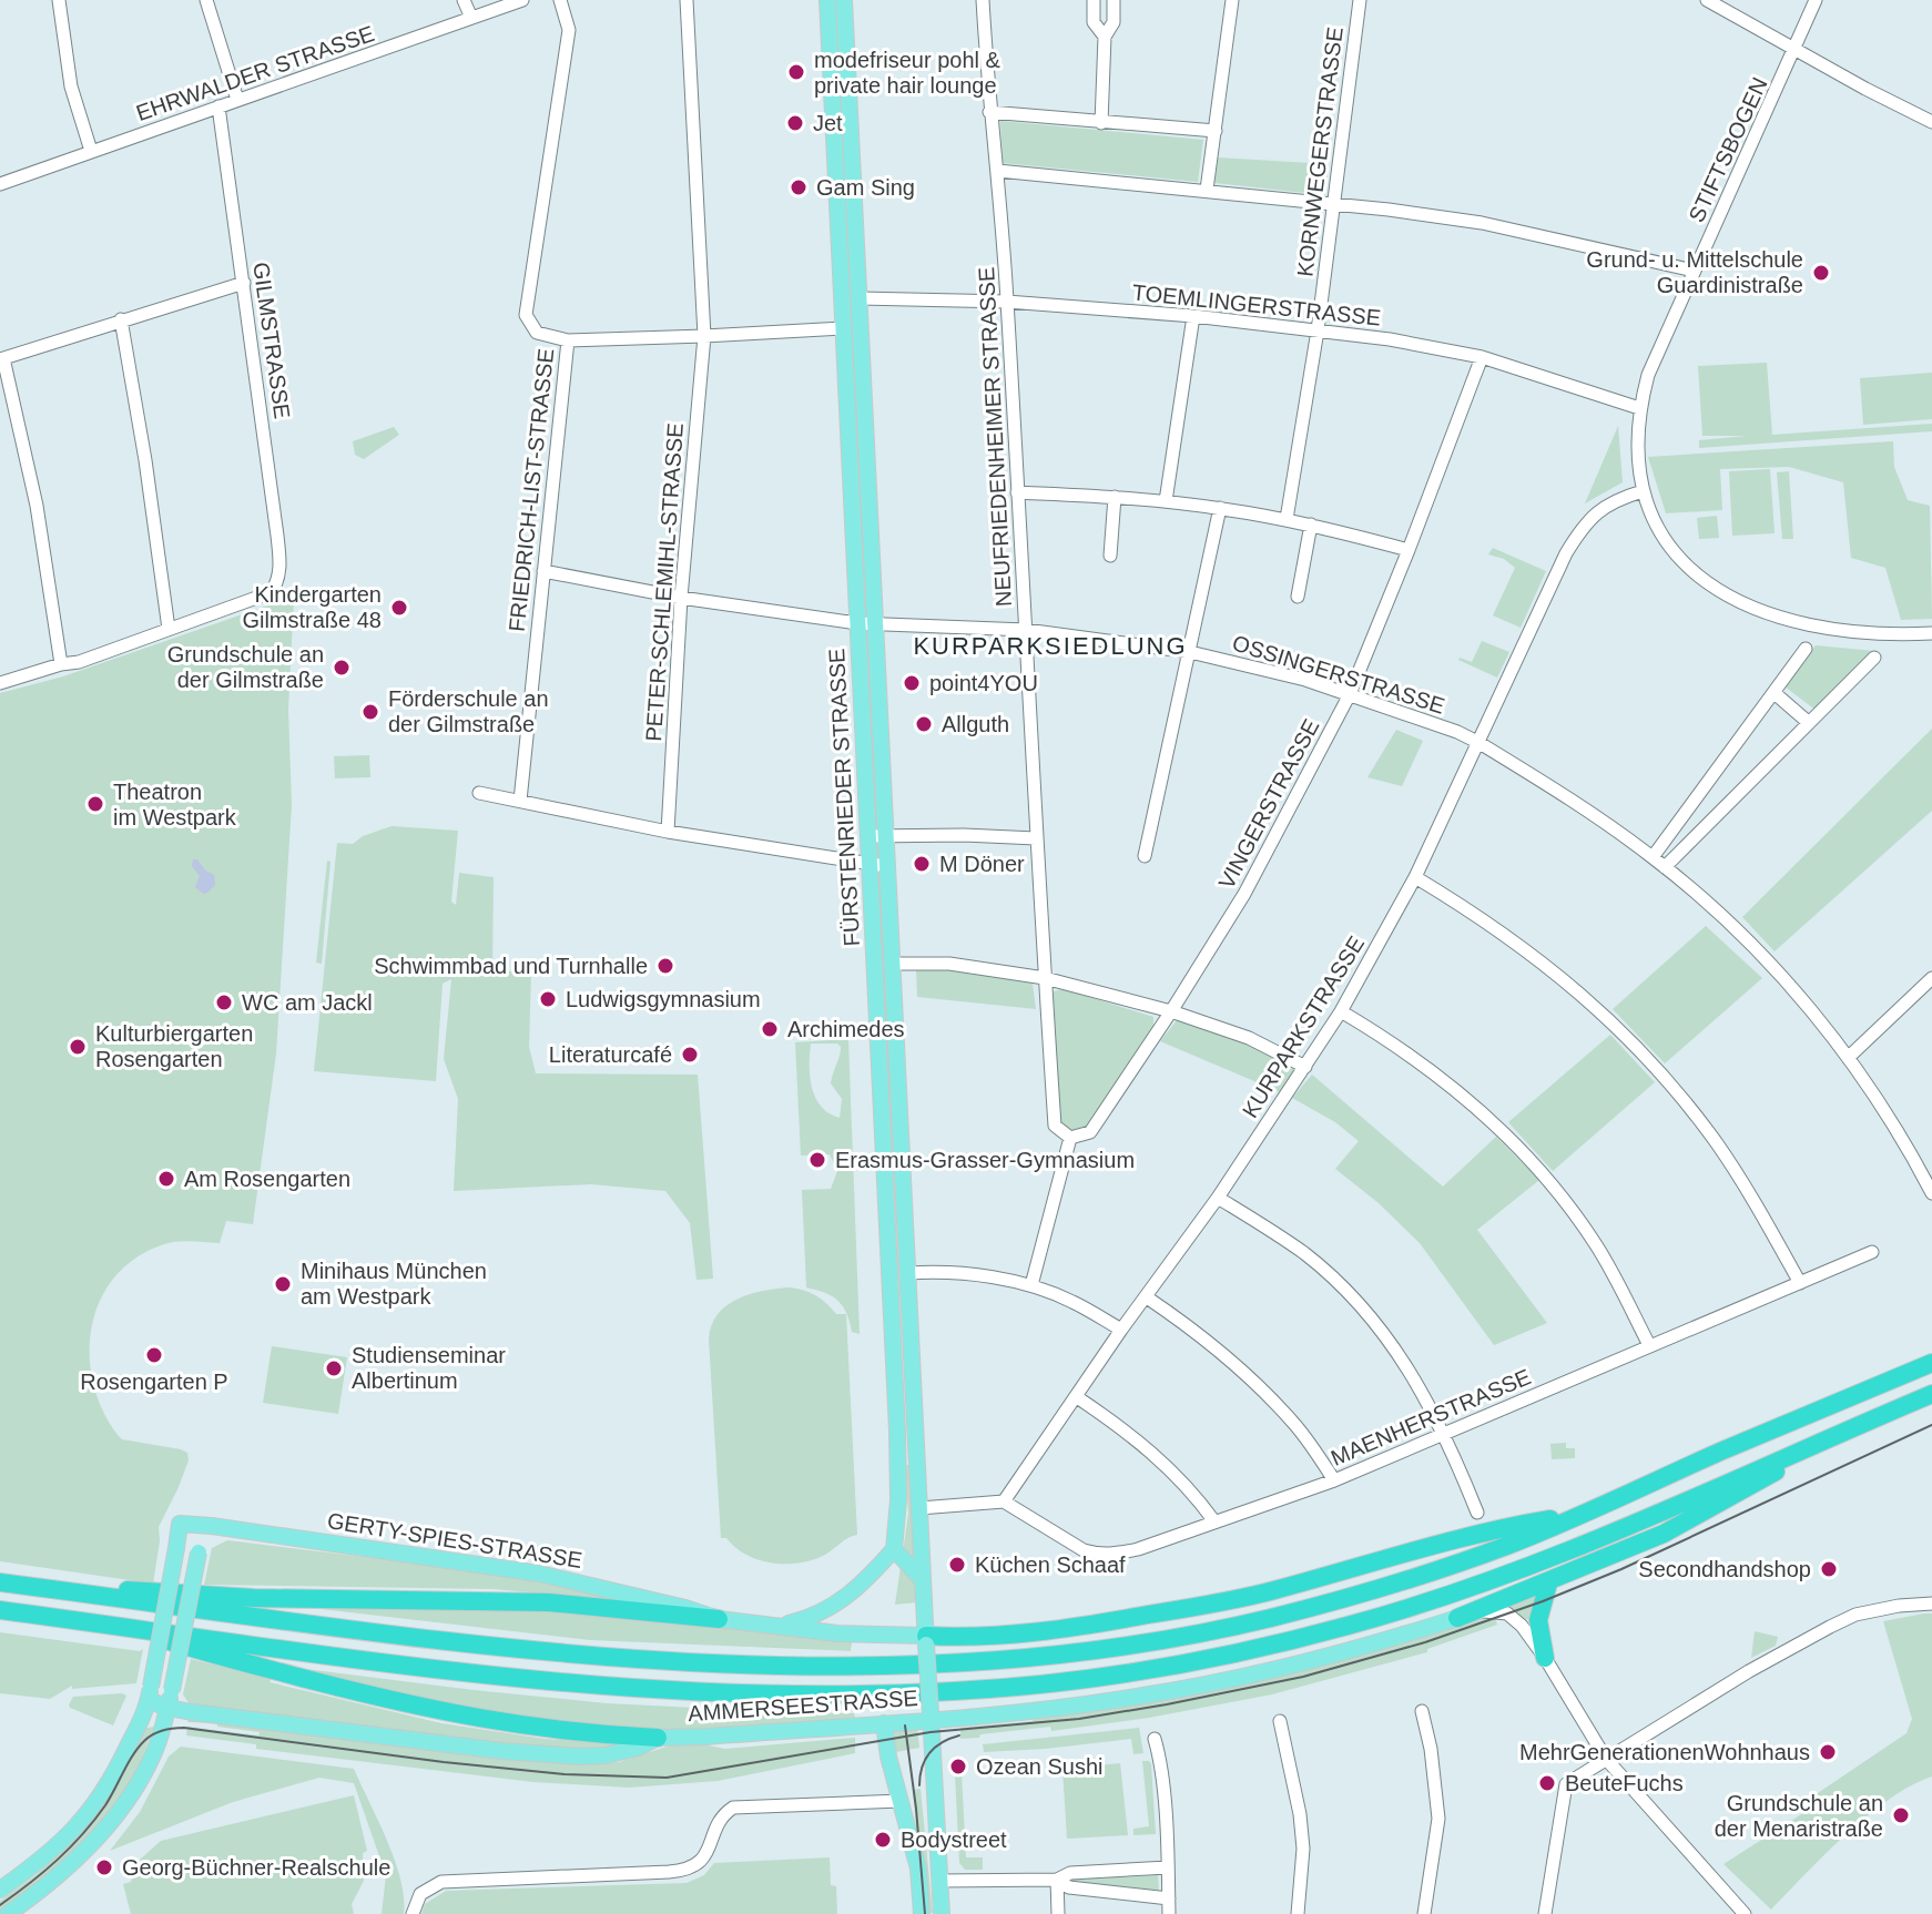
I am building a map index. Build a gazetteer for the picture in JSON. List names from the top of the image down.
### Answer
{
  "streets": {
    "main road": ["FÜRSTENRIEDER STRASSE", "GERTY-SPIES-STRASSE", "AMMERSEESTRASSE"],
    "street": [
      "EHRWALDER STRASSE",
      "STIFTSBOGEN",
      "KORNWEGERSTRASSE",
      "TOEMLINGERSTRASSE",
      "GILMSTRASSE",
      "NEUFRIEDENHEIMER STRASSE",
      "FRIEDRICH-LIST-STRASSE",
      "PETER-SCHLEMIHL-STRASSE",
      "OSSINGERSTRASSE",
      "VINGERSTRASSE",
      "KURPARKSTRASSE",
      "MAENHERSTRASSE"
    ]
  },
  "crossings": [
    ["EHRWALDER STRASSE", "GILMSTRASSE"],
    ["STIFTSBOGEN", "TOEMLINGERSTRASSE"],
    ["STIFTSBOGEN", "KURPARKSTRASSE"],
    ["KORNWEGERSTRASSE", "TOEMLINGERSTRASSE"],
    ["TOEMLINGERSTRASSE", "NEUFRIEDENHEIMER STRASSE"],
    ["TOEMLINGERSTRASSE", "FÜRSTENRIEDER STRASSE"],
    ["TOEMLINGERSTRASSE", "VINGERSTRASSE"],
    ["NEUFRIEDENHEIMER STRASSE", "OSSINGERSTRASSE"],
    ["NEUFRIEDENHEIMER STRASSE", "VINGERSTRASSE"],
    ["FRIEDRICH-LIST-STRASSE", "OSSINGERSTRASSE"],
    ["PETER-SCHLEMIHL-STRASSE", "OSSINGERSTRASSE"],
    ["OSSINGERSTRASSE", "FÜRSTENRIEDER STRASSE"],
    ["OSSINGERSTRASSE", "VINGERSTRASSE"],
    ["OSSINGERSTRASSE", "KURPARKSTRASSE"],
    ["FÜRSTENRIEDER STRASSE", "AMMERSEESTRASSE"],
    ["KURPARKSTRASSE", "MAENHERSTRASSE"],
    ["GERTY-SPIES-STRASSE", "AMMERSEESTRASSE"]
  ],
  "districts": ["KURPARKSIEDLUNG"],
  "places": [
    "modefriseur pohl & private hair lounge",
    "Jet",
    "Gam Sing",
    "Grund- u. Mittelschule Guardinistraße",
    "Kindergarten Gilmstraße 48",
    "Grundschule an der Gilmstraße",
    "point4YOU",
    "Förderschule an der Gilmstraße",
    "Allguth",
    "Theatron im Westpark",
    "M Döner",
    "Schwimmbad und Turnhalle",
    "Ludwigsgymnasium",
    "WC am Jackl",
    "Archimedes",
    "Kulturbiergarten Rosengarten",
    "Literaturcafé",
    "Erasmus-Grasser-Gymnasium",
    "Am Rosengarten",
    "Minihaus München am Westpark",
    "Rosengarten P",
    "Studienseminar Albertinum",
    "Küchen Schaaf",
    "Secondhandshop",
    "MehrGenerationenWohnhaus",
    "Ozean Sushi",
    "BeuteFuchs",
    "Grundschule an der Menaristraße",
    "Bodystreet",
    "Georg-Büchner-Realschule"
  ]
}
